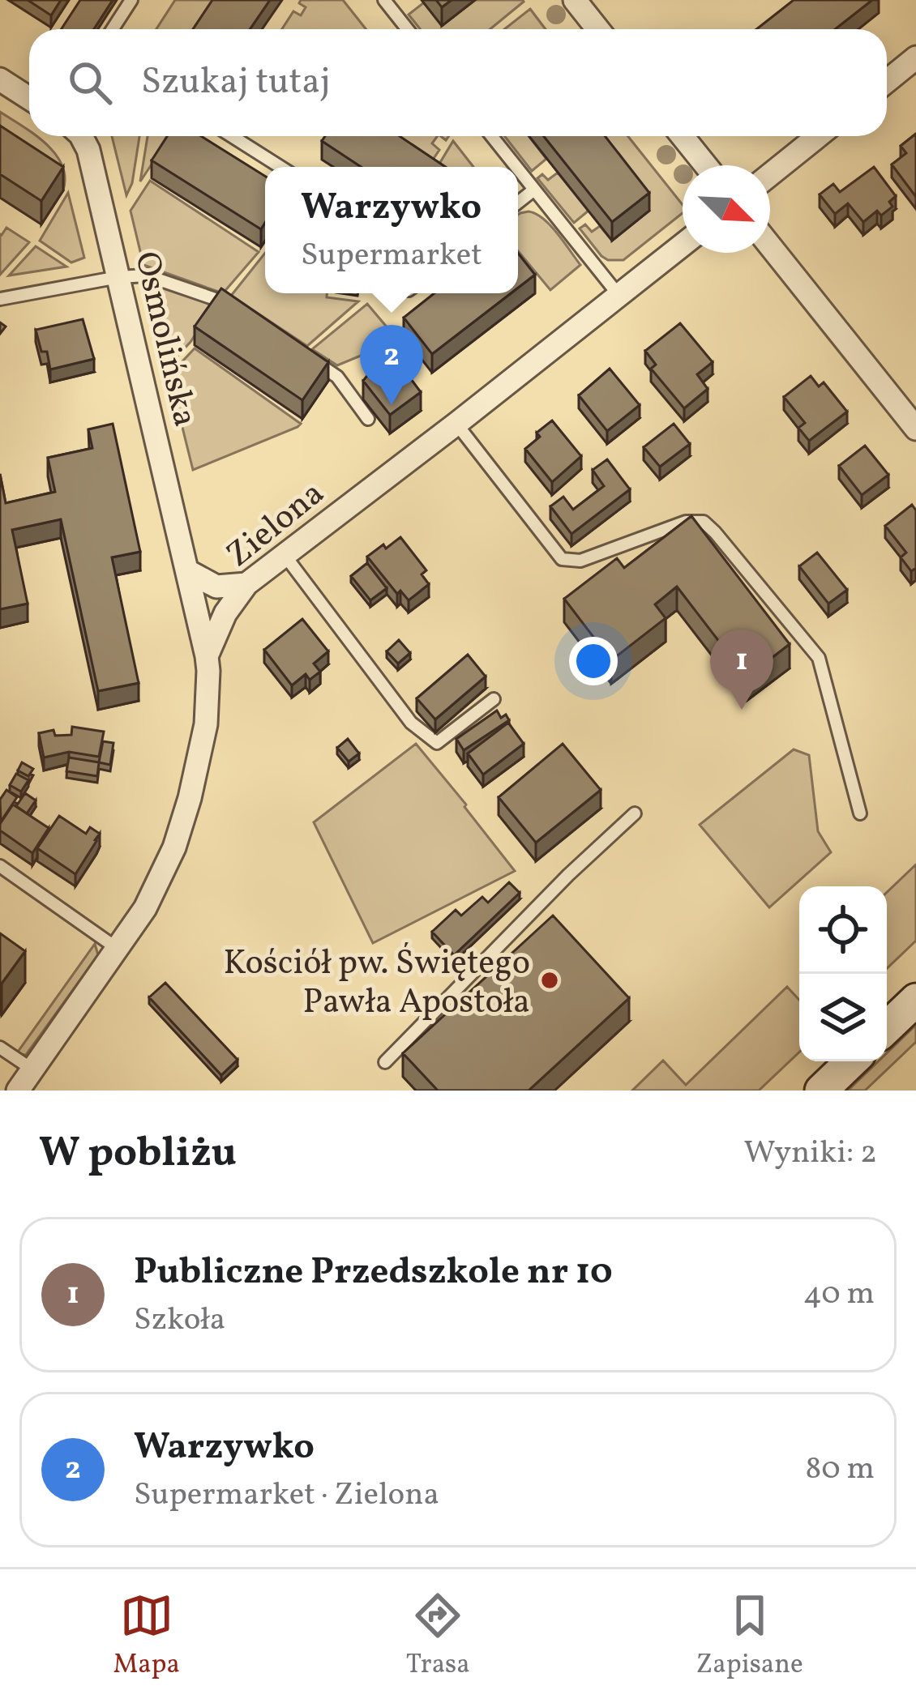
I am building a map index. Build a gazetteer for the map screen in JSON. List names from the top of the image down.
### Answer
{
  "streets": {
    "street": ["Osmolińska", "Zielona"]
  },
  "crossings": [
    ["Osmolińska", "Zielona"]
  ],
  "places": ["Kościół pw. Świętego Pawła Apostoła"],
  "north": "bottom right",
  "page": {
    "search": "Szukaj tutaj",
    "popup": ["Warzywko", "Supermarket"],
    "pins": ["2", "1"],
    "heading": ["W pobliżu", "Wyniki: 2"],
    "list": [
      {
        "mark": "1",
        "name": "Publiczne Przedszkole nr 10",
        "note": "Szkoła",
        "value": "40 m"
      },
      {
        "mark": "2",
        "name": "Warzywko",
        "note": "Supermarket · Zielona",
        "value": "80 m"
      }
    ],
    "nav": ["Mapa", "Trasa", "Zapisane"]
  }
}
